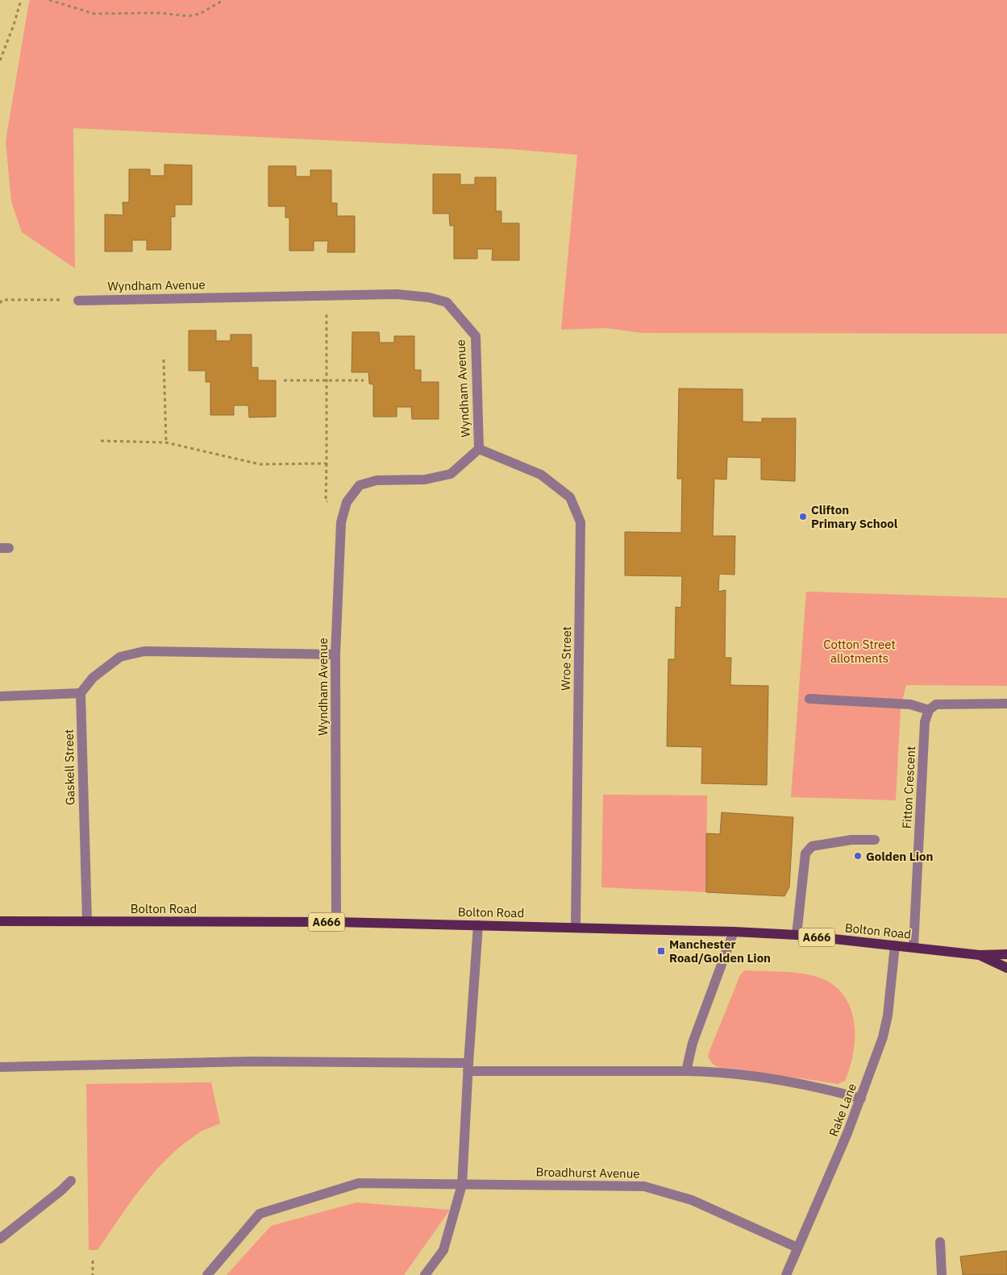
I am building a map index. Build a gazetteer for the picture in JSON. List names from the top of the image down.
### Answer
{
  "streets": {
    "main road": ["Bolton Road", "A666"],
    "street": [
      "Wyndham Avenue",
      "Wroe Street",
      "Gaskell Street",
      "Fitton Crescent",
      "Rake Lane",
      "Broadhurst Avenue"
    ]
  },
  "crossings": [
    ["Wyndham Avenue", "Wroe Street"],
    ["Wyndham Avenue", "Bolton Road"],
    ["Wroe Street", "Bolton Road"],
    ["Gaskell Street", "Bolton Road"],
    ["Fitton Crescent", "Bolton Road"],
    ["Bolton Road", "Rake Lane"],
    ["Rake Lane", "Broadhurst Avenue"]
  ],
  "parks": ["Cotton Street allotments"],
  "places": {
    "other": ["Clifton Primary School", "Golden Lion"],
    "transit": ["Manchester Road/Golden Lion"]
  }
}
